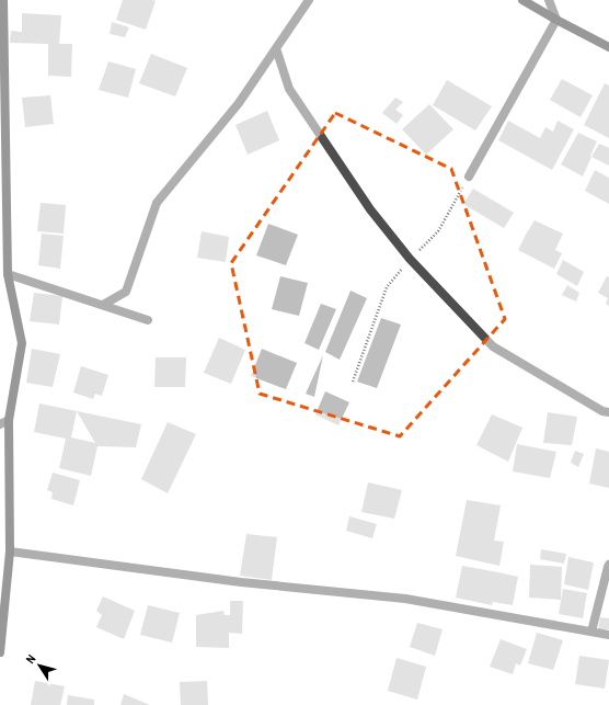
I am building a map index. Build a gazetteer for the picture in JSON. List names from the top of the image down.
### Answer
{
  "north": "top left"
}
